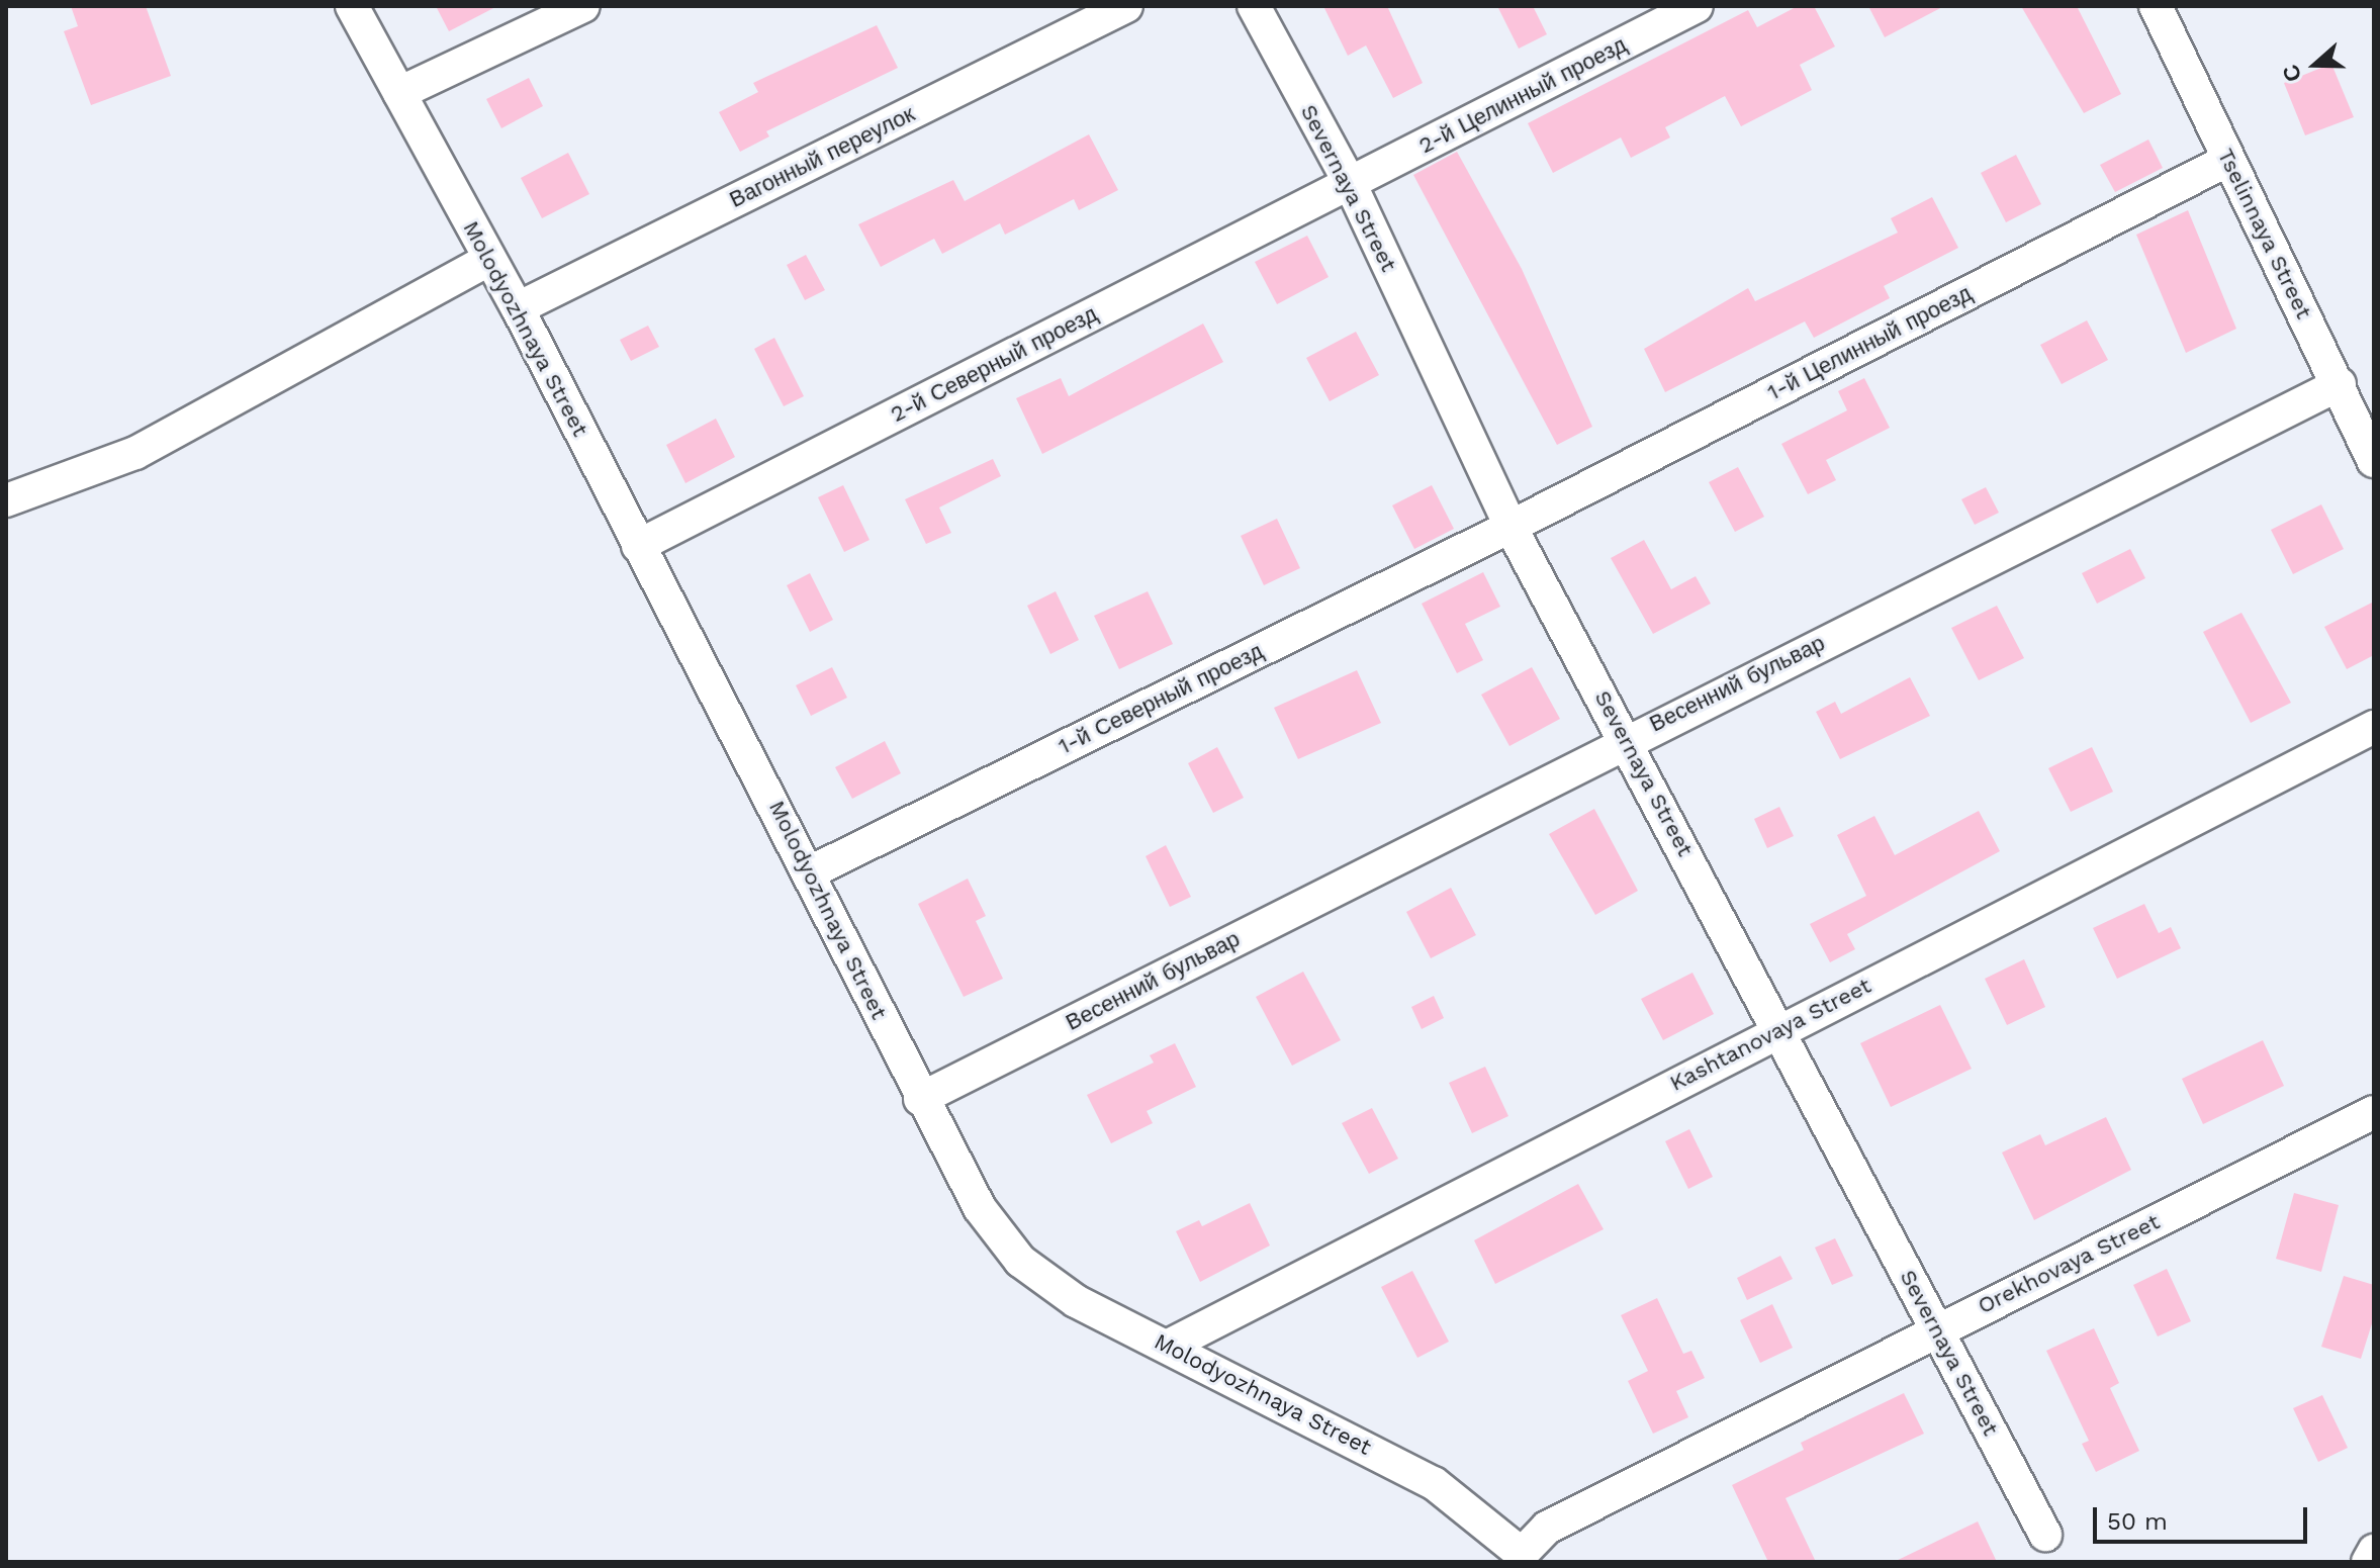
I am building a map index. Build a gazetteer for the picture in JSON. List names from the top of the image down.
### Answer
{
  "streets": {
    "street": [
      "2-й Целинный проезд",
      "Вагонный переулок",
      "Severnaya Street",
      "Tselinnaya Street",
      "Molodyozhnaya Street",
      "1-й Целинный проезд",
      "2-й Северный проезд",
      "Весенний бульвар",
      "1-й Северный проезд",
      "Kashtanovaya Street",
      "Orekhovaya Street"
    ]
  },
  "crossings": [
    ["2-й Целинный проезд", "Severnaya Street"],
    ["2-й Целинный проезд", "2-й Северный проезд"],
    ["Вагонный переулок", "Molodyozhnaya Street"],
    ["Severnaya Street", "1-й Целинный проезд"],
    ["Severnaya Street", "2-й Северный проезд"],
    ["Severnaya Street", "Весенний бульвар"],
    ["Severnaya Street", "1-й Северный проезд"],
    ["Severnaya Street", "Kashtanovaya Street"],
    ["Severnaya Street", "Orekhovaya Street"],
    ["Tselinnaya Street", "1-й Целинный проезд"],
    ["Tselinnaya Street", "Весенний бульвар"],
    ["Molodyozhnaya Street", "2-й Северный проезд"],
    ["Molodyozhnaya Street", "Весенний бульвар"],
    ["Molodyozhnaya Street", "1-й Северный проезд"],
    ["Molodyozhnaya Street", "Kashtanovaya Street"],
    ["Molodyozhnaya Street", "Orekhovaya Street"],
    ["1-й Целинный проезд", "1-й Северный проезд"]
  ],
  "scale_bar": "50 m",
  "north": "left"
}
